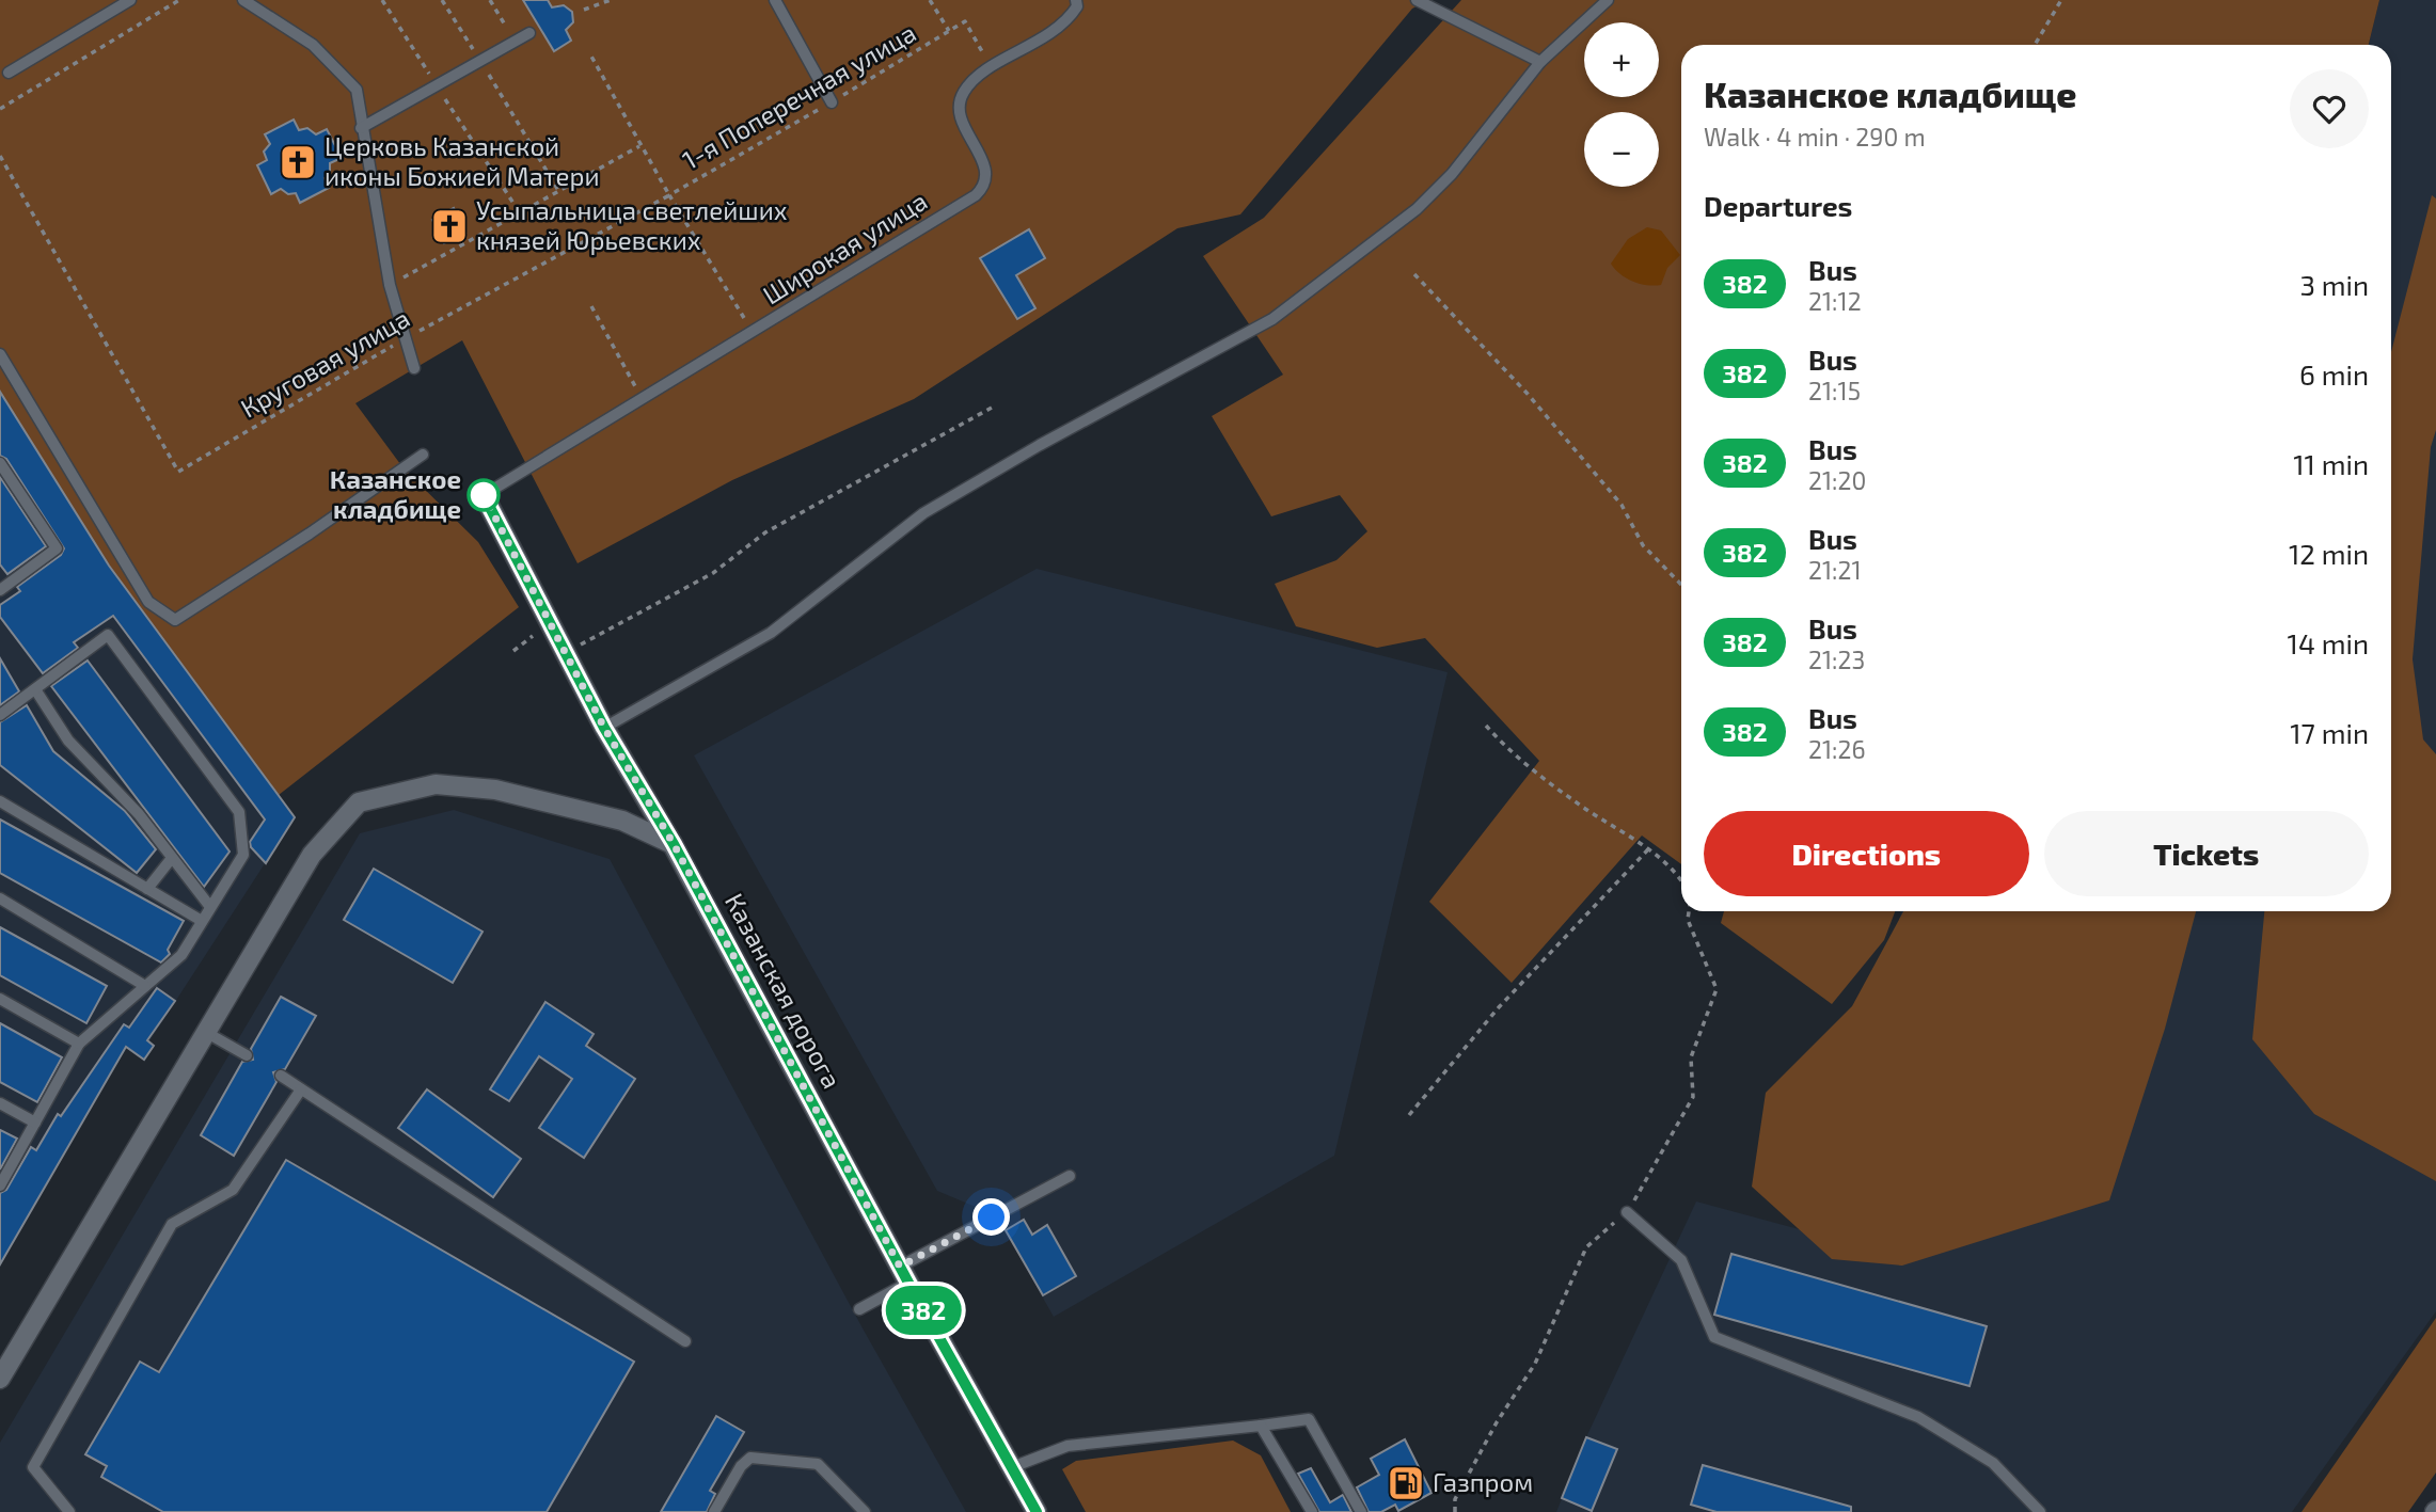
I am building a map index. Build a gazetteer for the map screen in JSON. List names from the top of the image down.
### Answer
{
  "streets": {
    "street": ["Казанская дорога"],
    "lane": ["Широкая улица"],
    "path": ["1-я Поперечная улица", "Круговая улица"]
  },
  "crossings": [
    ["1-я Поперечная улица", "Круговая улица"],
    ["Широкая улица", "Казанская дорога"]
  ],
  "places": {
    "church": ["Церковь Казанской иконы Божией Матери", "Усыпальница светлейших князей Юрьевских"],
    "other": ["Казанское кладбище"],
    "fuel station": ["Газпром"]
  },
  "lines": ["bus line 382"],
  "page": {
    "on_map": "382",
    "map_buttons": ["+", "−"],
    "heading": [
      ["Казанское кладбище", "Walk · 4 min · 290 m"],
      "Departures"
    ],
    "list": [
      {
        "mark": "382",
        "name": "Bus",
        "note": "21:12",
        "value": "3 min"
      },
      {
        "mark": "382",
        "name": "Bus",
        "note": "21:15",
        "value": "6 min"
      },
      {
        "mark": "382",
        "name": "Bus",
        "note": "21:20",
        "value": "11 min"
      },
      {
        "mark": "382",
        "name": "Bus",
        "note": "21:21",
        "value": "12 min"
      },
      {
        "mark": "382",
        "name": "Bus",
        "note": "21:23",
        "value": "14 min"
      },
      {
        "mark": "382",
        "name": "Bus",
        "note": "21:26",
        "value": "17 min"
      }
    ],
    "buttons": ["Directions", "Tickets"]
  }
}
